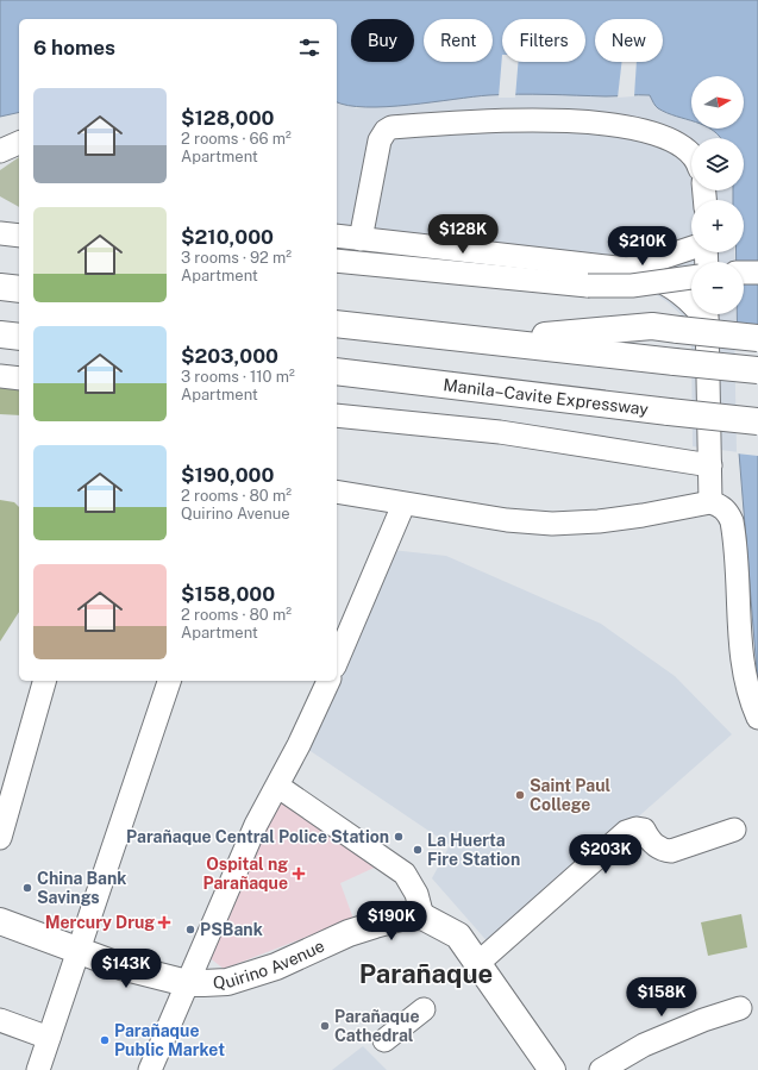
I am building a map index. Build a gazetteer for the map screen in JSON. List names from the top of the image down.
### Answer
{
  "streets": {
    "main road": ["Manila–Cavite Expressway", "Quirino Avenue"]
  },
  "districts": ["Parañaque"],
  "places": {
    "other": [
      "Saint Paul College",
      "Parañaque Central Police Station",
      "La Huerta Fire Station",
      "China Bank Savings",
      "PSBank",
      "Parañaque Cathedral",
      "Parañaque Public Market"
    ],
    "health": ["Ospital ng Parañaque", "Mercury Drug"]
  },
  "north": "right",
  "page": {
    "chip": [
      "Buy",
      "Rent",
      "Filters",
      "New"
    ],
    "heading": "6 homes",
    "map_buttons": ["+", "−"],
    "list": [
      {
        "name": "$128,000",
        "note": "2 rooms · 66 m² · Apartment"
      },
      {
        "name": "$210,000",
        "note": "3 rooms · 92 m² · Apartment"
      },
      {
        "name": "$203,000",
        "note": "3 rooms · 110 m² · Apartment"
      },
      {
        "name": "$190,000",
        "note": "2 rooms · 80 m² · Quirino Avenue"
      },
      {
        "name": "$158,000",
        "note": "2 rooms · 80 m² · Apartment"
      }
    ],
    "price": [
      "$128K",
      "$210K",
      "$203K",
      "$190K",
      "$143K",
      "$158K"
    ]
  }
}
